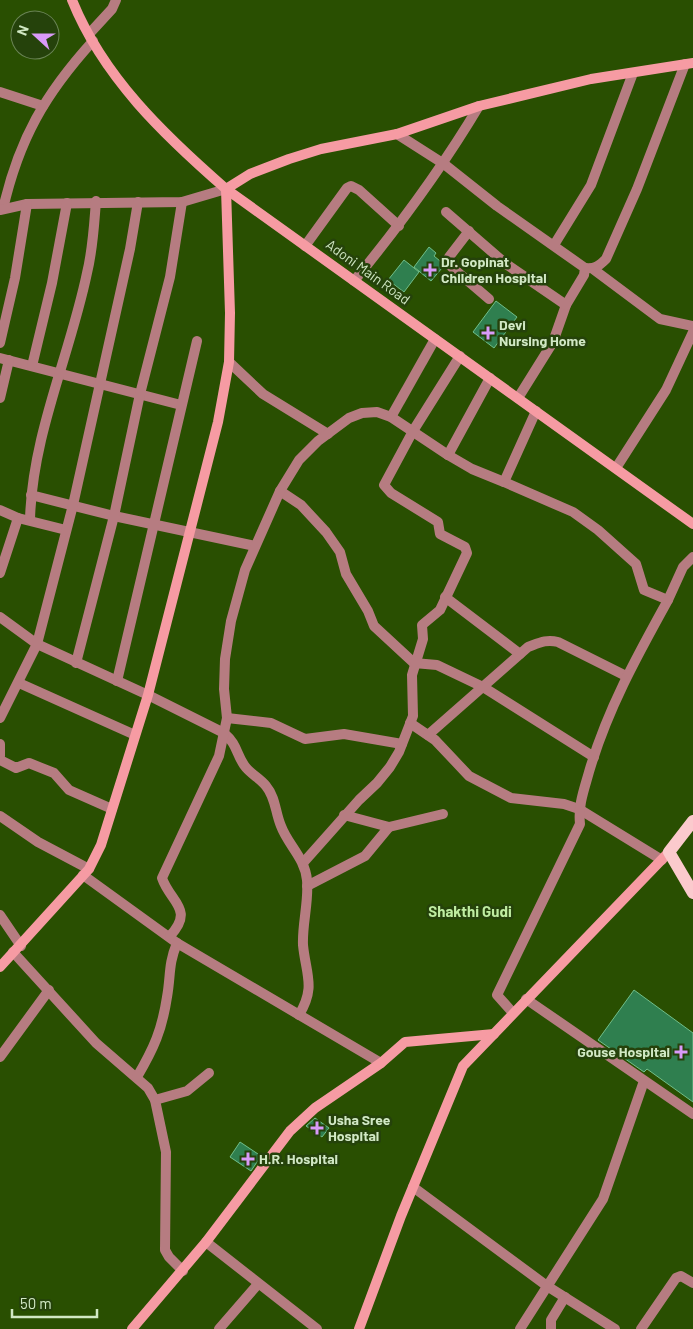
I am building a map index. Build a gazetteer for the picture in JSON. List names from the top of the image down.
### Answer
{
  "streets": {
    "street": ["Adoni Main Road"]
  },
  "districts": ["Shakthi Gudi"],
  "places": {
    "health": [
      "Dr. Gopinat Children Hospital",
      "Devi Nursing Home",
      "Gouse Hospital",
      "Usha Sree Hospital",
      "H.R. Hospital"
    ]
  },
  "scale_bar": "50 m",
  "north": "left"
}
